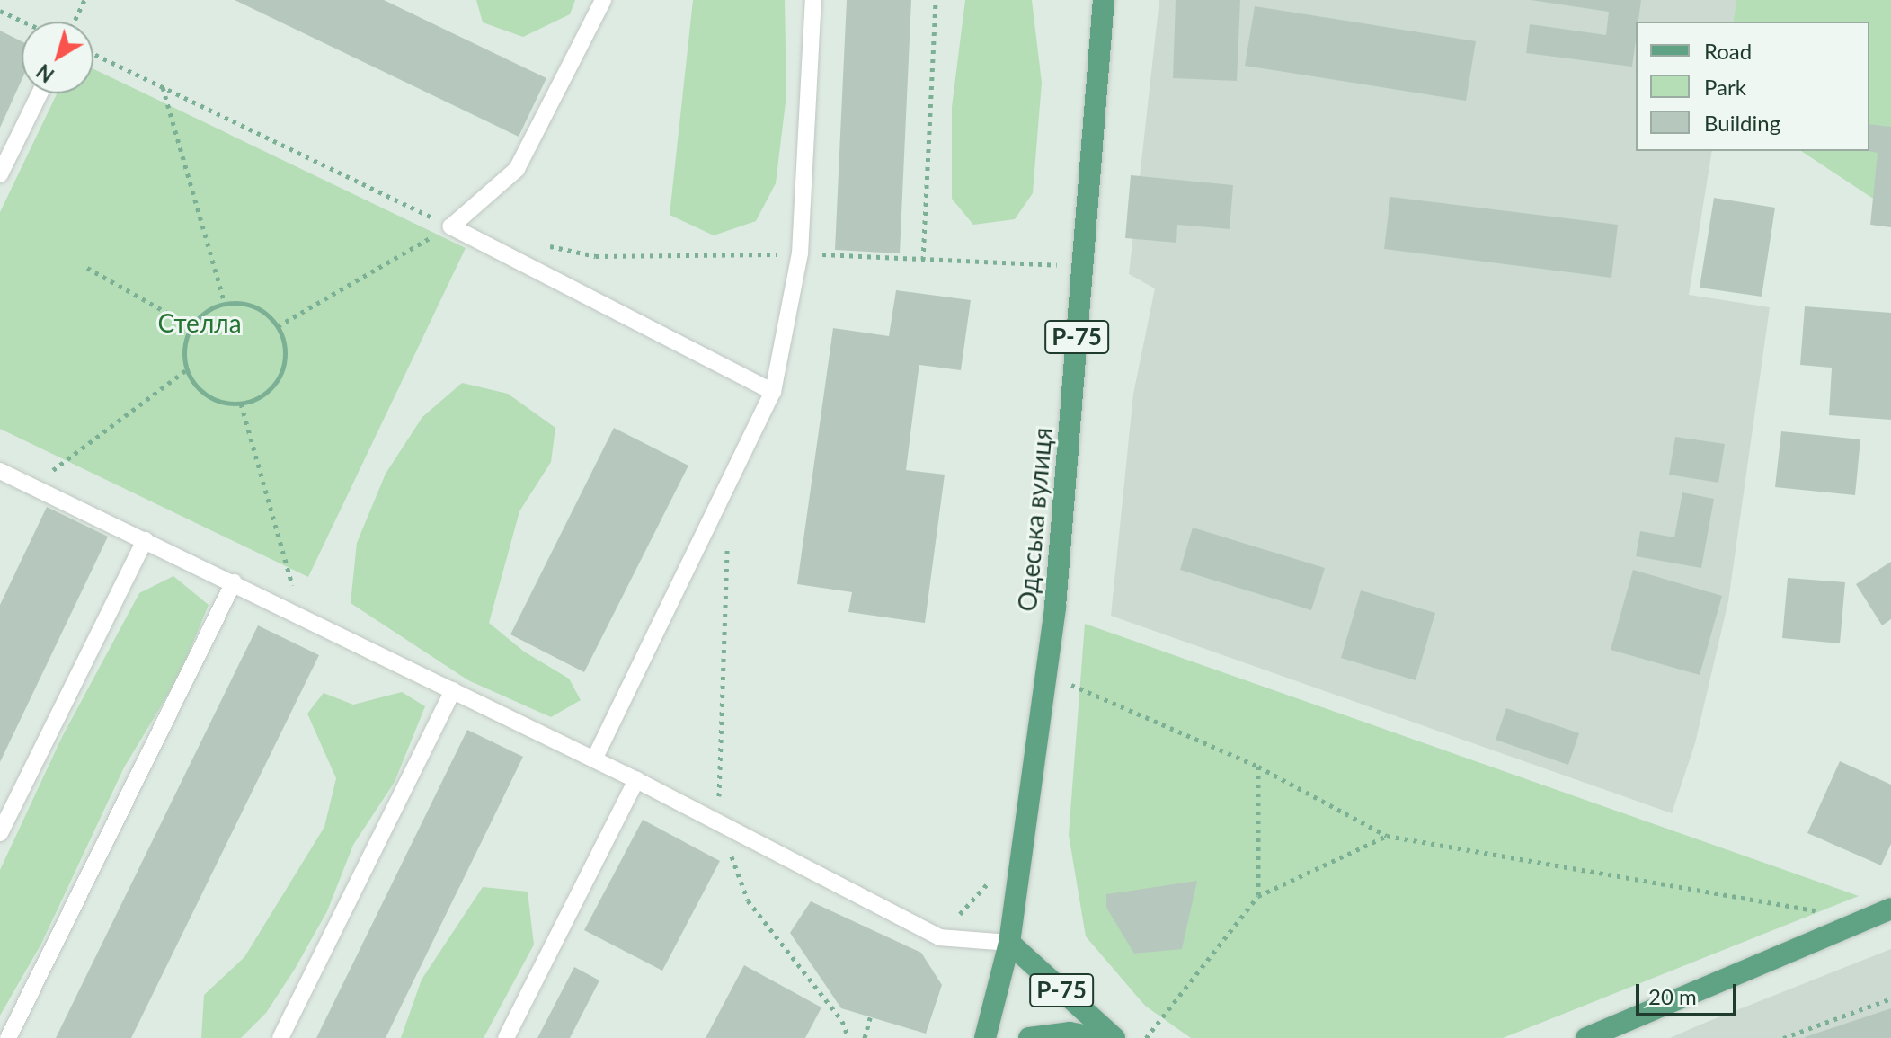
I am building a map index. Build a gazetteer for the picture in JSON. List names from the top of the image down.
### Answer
{
  "streets": {
    "main road": ["Р-75", "Одеська вулиця"]
  },
  "crossings": [
    ["Р-75", "Одеська вулиця"]
  ],
  "parks": ["Стелла"],
  "legend": ["Road", "Park", "Building"],
  "scale_bar": "20 m",
  "north": "bottom left"
}
